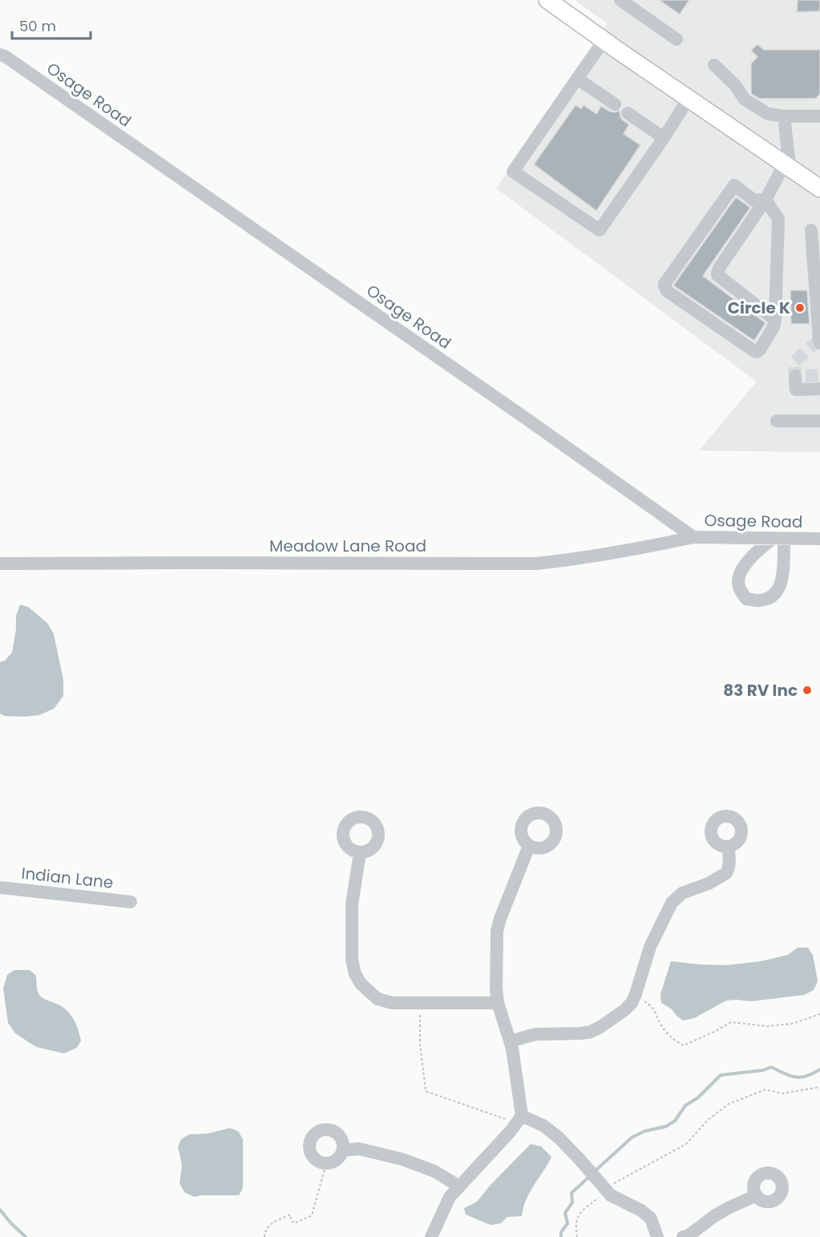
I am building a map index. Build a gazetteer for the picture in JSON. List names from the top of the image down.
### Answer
{
  "streets": {
    "street": ["Osage Road", "Meadow Lane Road", "Indian Lane"]
  },
  "crossings": [
    ["Osage Road", "Meadow Lane Road"]
  ],
  "places": ["Circle K", "83 RV Inc"],
  "scale_bar": "50 m"
}
